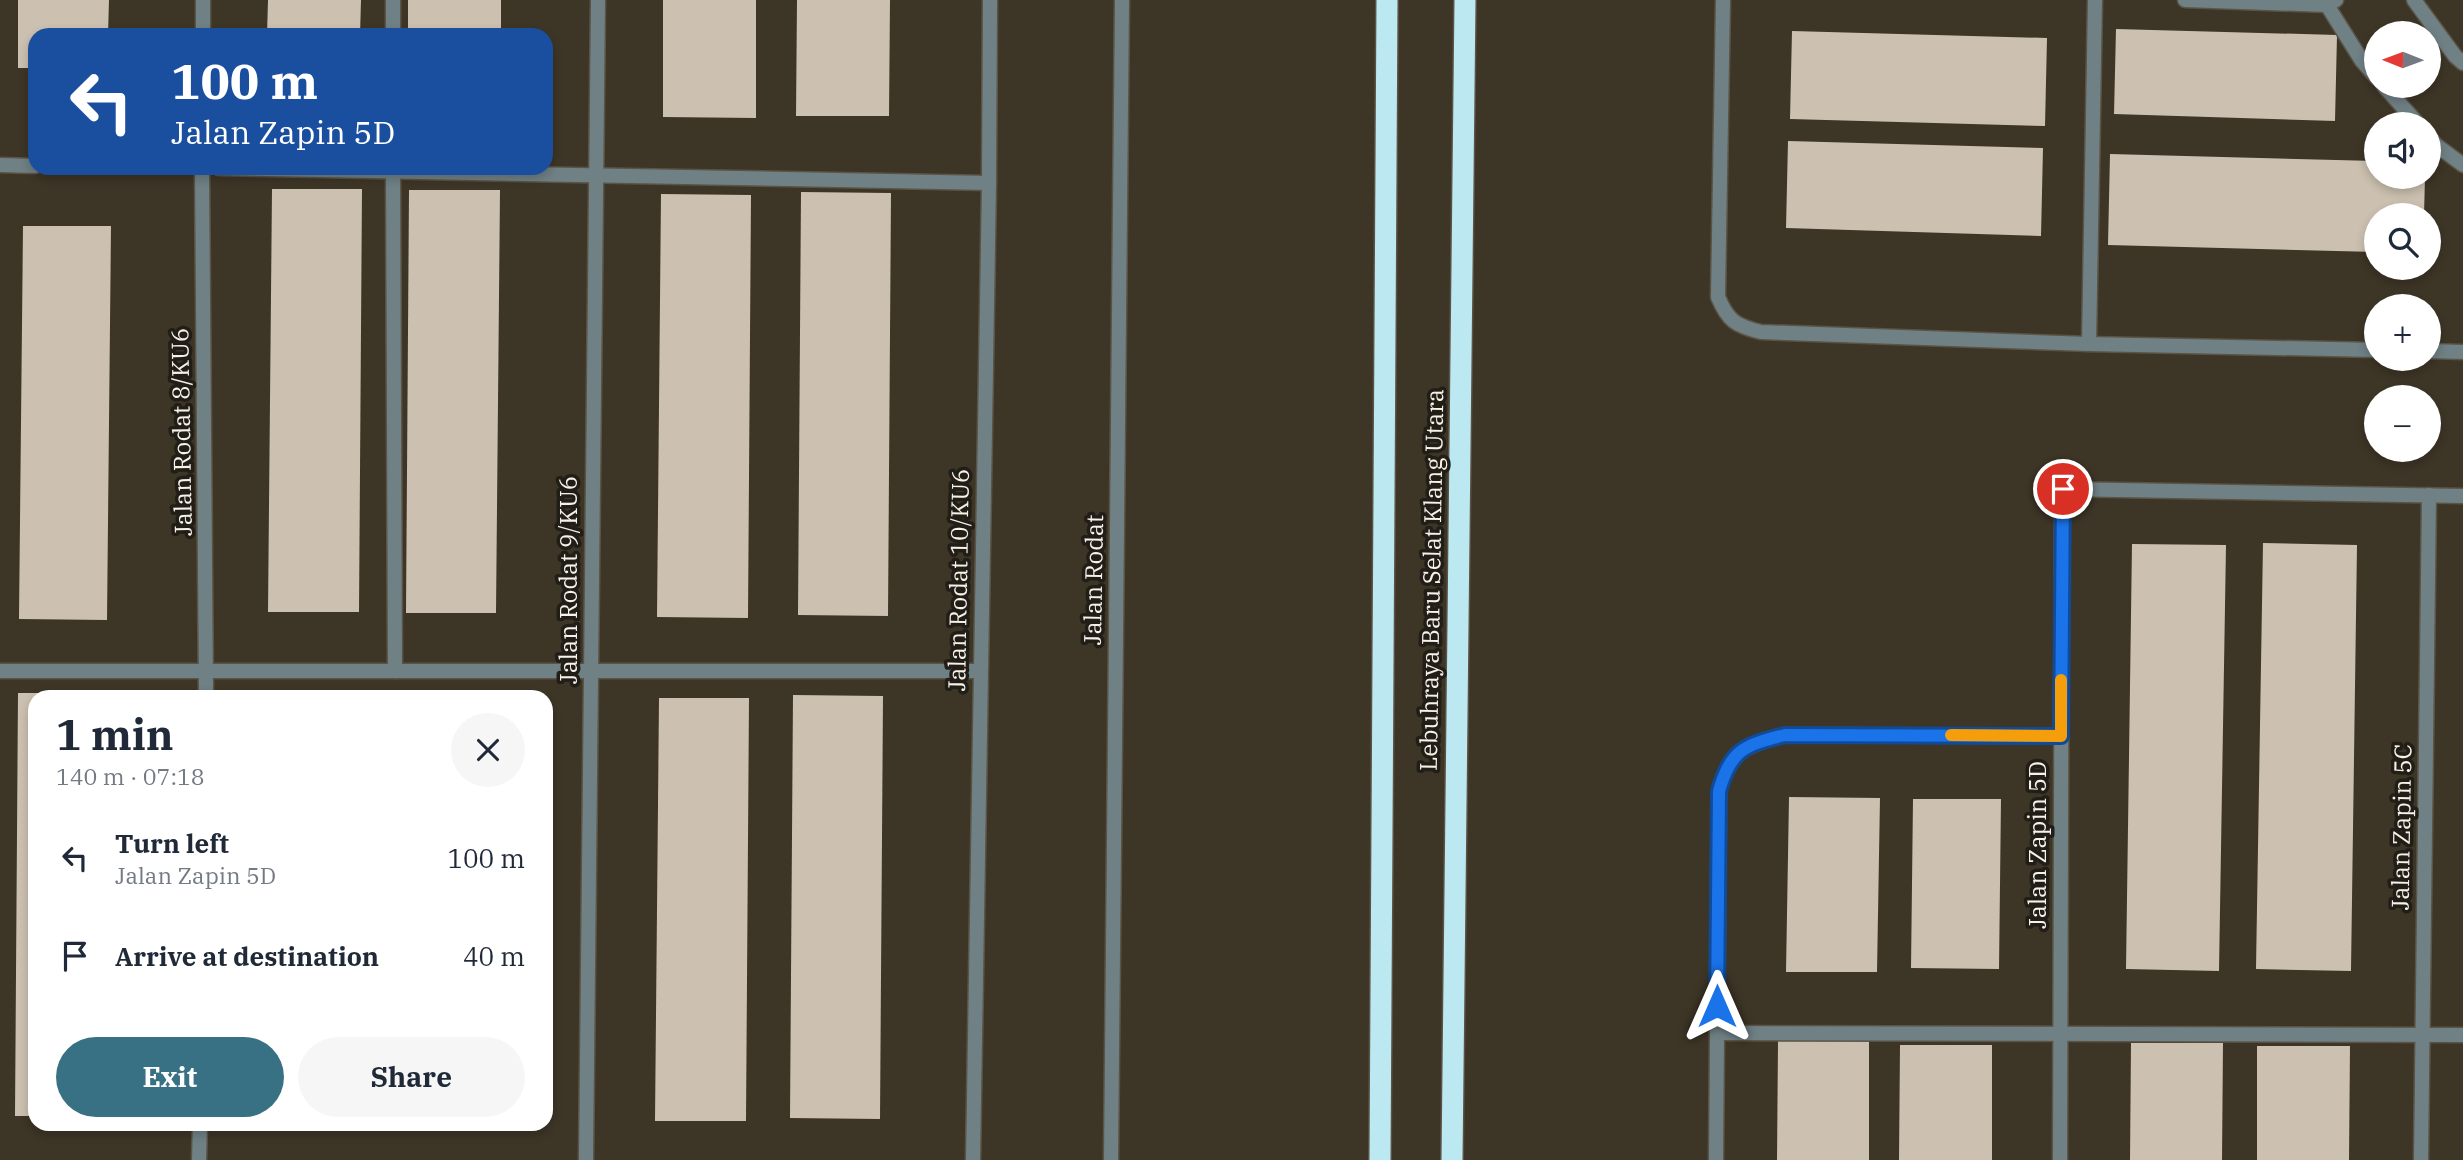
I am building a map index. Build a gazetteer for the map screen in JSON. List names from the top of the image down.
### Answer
{
  "streets": {
    "highway": ["Lebuhraya Baru Selat Klang Utara"],
    "street": [
      "Jalan Rodat 8/KU6",
      "Jalan Rodat 9/KU6",
      "Jalan Rodat 10/KU6",
      "Jalan Rodat",
      "Jalan Zapin 5C",
      "Jalan Zapin 5D"
    ]
  },
  "crossings": [
    ["Jalan Zapin 5C", "Jalan Zapin 5D"]
  ],
  "north": "left",
  "page": {
    "map_buttons": ["+", "−"],
    "turn": ["100 m", "Jalan Zapin 5D"],
    "heading": ["1 min", "140 m · 07:18"],
    "list": [
      {
        "name": "Turn left",
        "note": "Jalan Zapin 5D",
        "value": "100 m"
      },
      {
        "name": "Arrive at destination",
        "value": "40 m"
      }
    ],
    "buttons": ["Exit", "Share"]
  }
}
